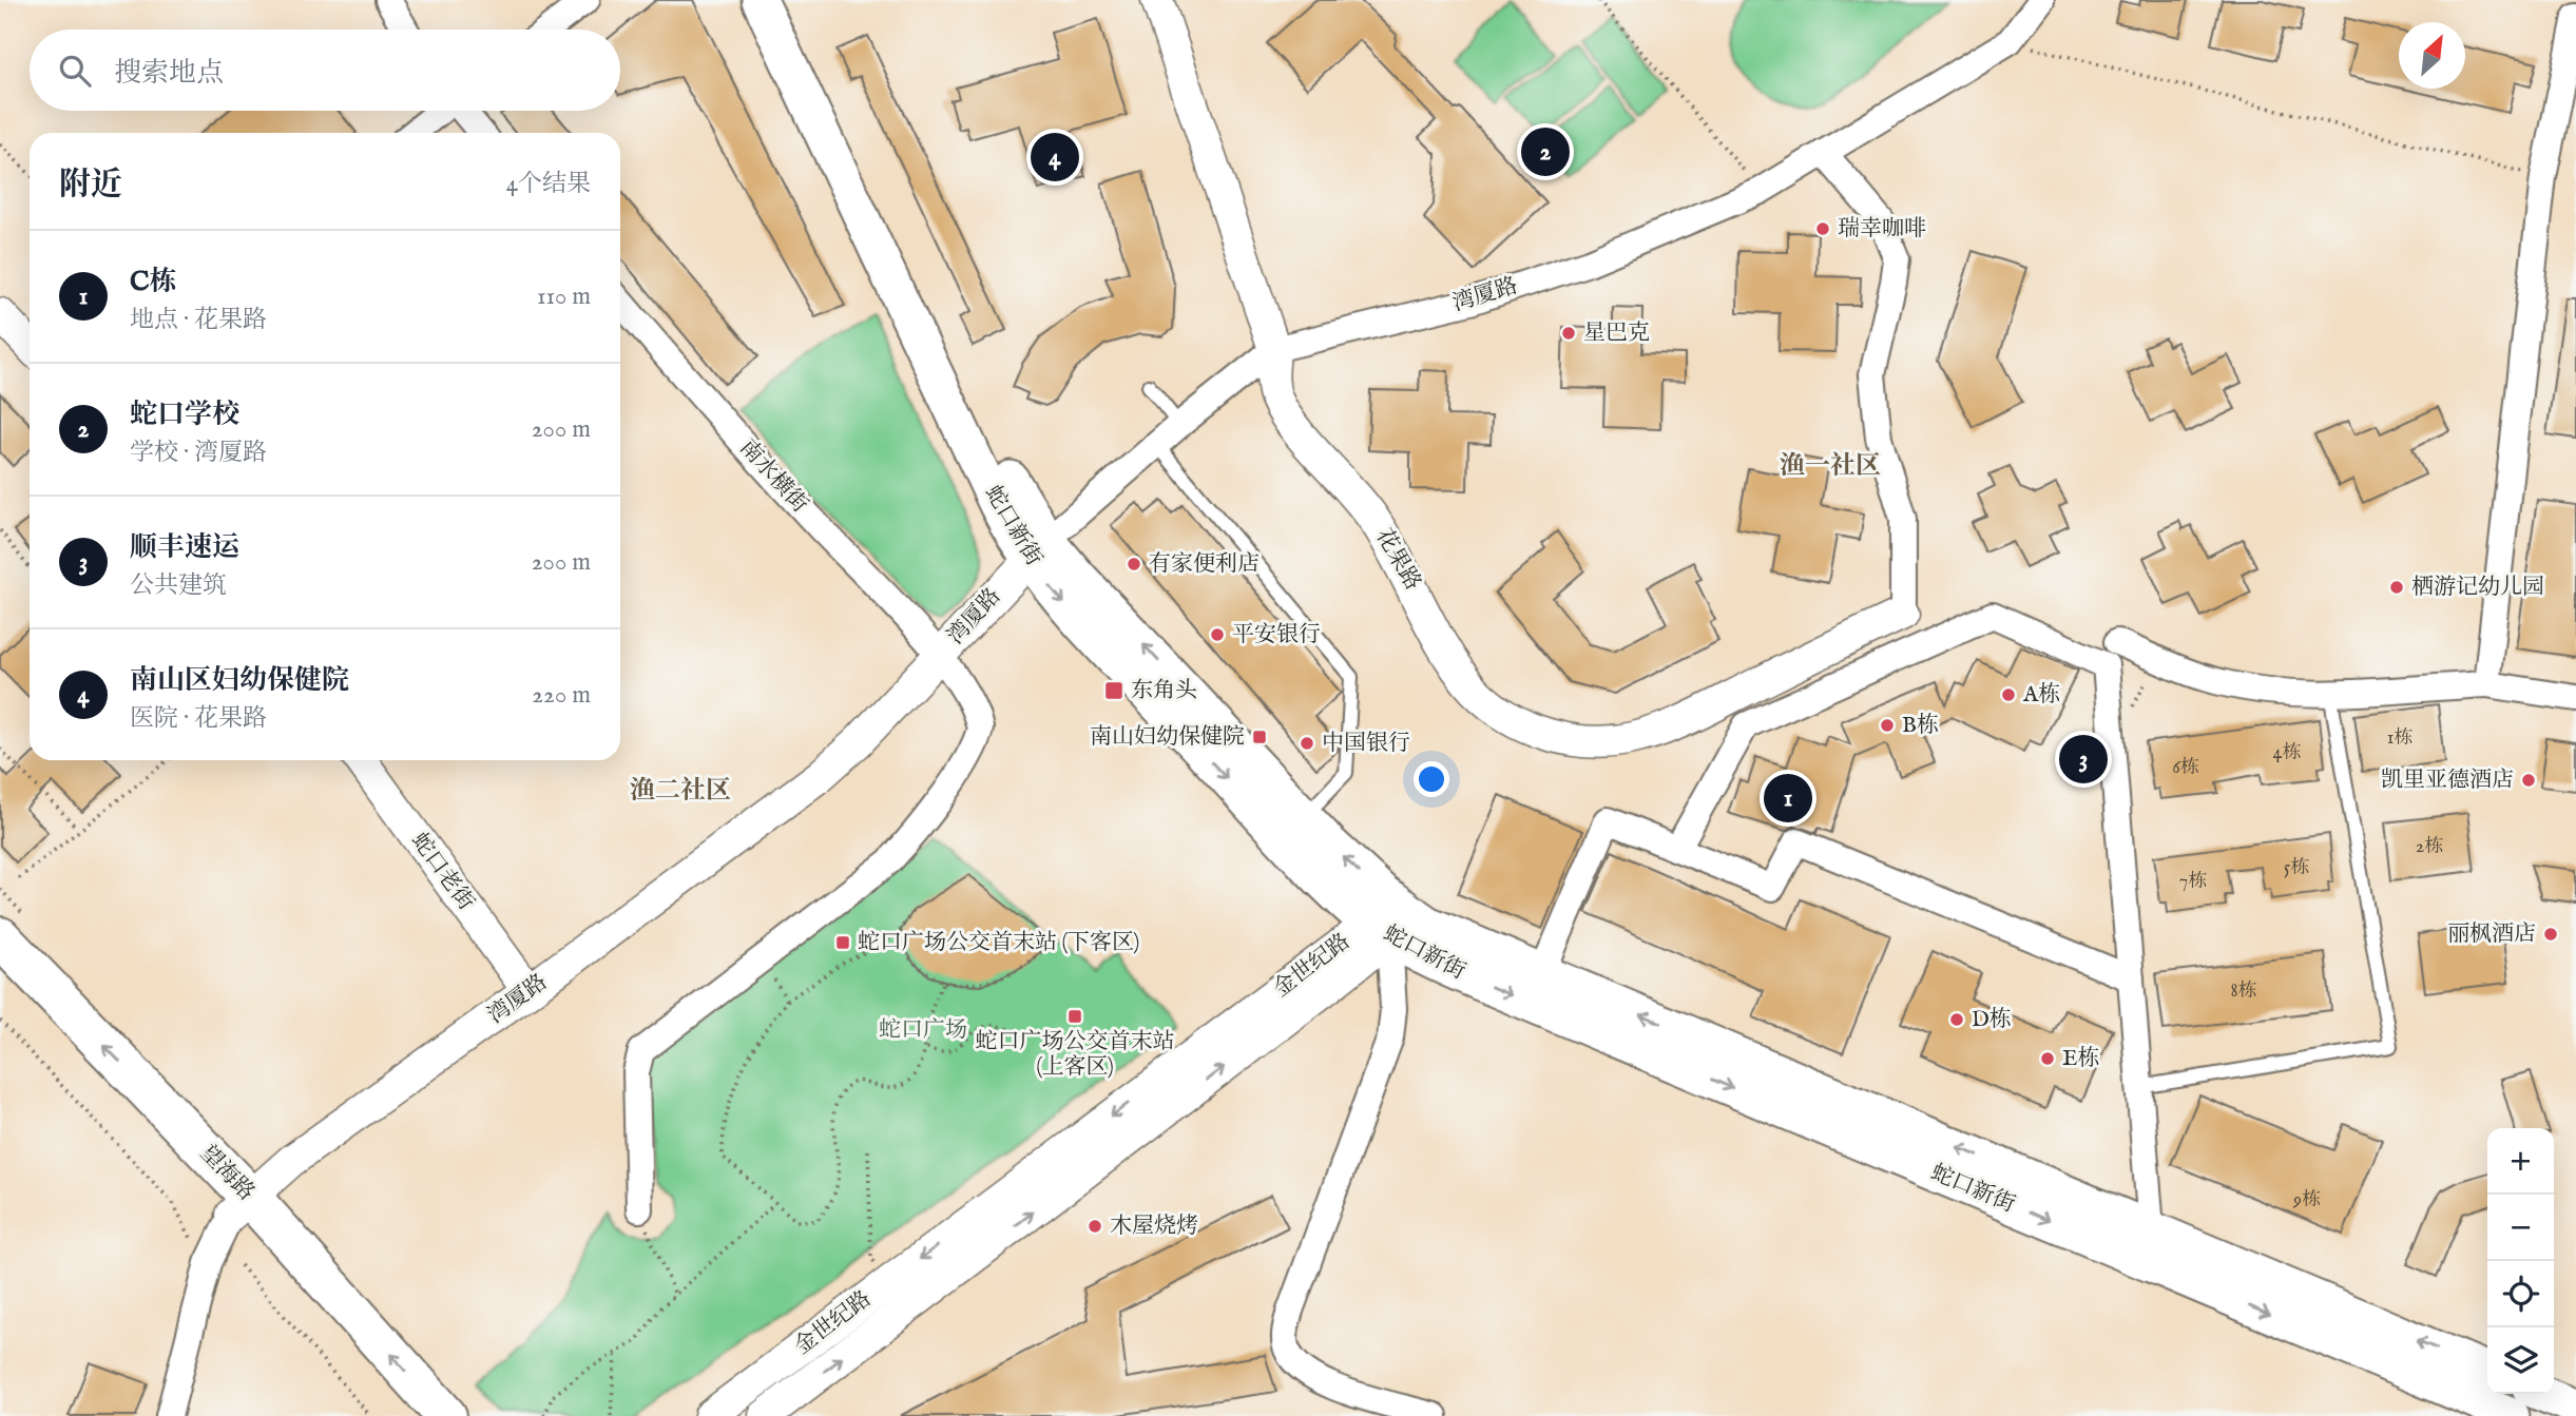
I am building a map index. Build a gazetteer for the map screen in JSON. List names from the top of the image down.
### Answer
{
  "streets": {
    "main road": ["蛇口新街", "望海路"],
    "street": [
      "湾厦路",
      "南水横街",
      "花果路",
      "蛇口老街",
      "金世纪路"
    ]
  },
  "crossings": [
    ["湾厦路", "南水横街"],
    ["湾厦路", "蛇口新街"],
    ["湾厦路", "花果路"],
    ["湾厦路", "蛇口老街"],
    ["湾厦路", "望海路"],
    ["蛇口新街", "金世纪路"]
  ],
  "districts": ["渔一社区", "渔二社区"],
  "parks": ["蛇口广场"],
  "places": {
    "other": [
      "瑞幸咖啡",
      "星巴克",
      "有家便利店",
      "栖游记幼儿园",
      "平安银行",
      "A栋",
      "B栋",
      "中国银行",
      "凯里亚德酒店",
      "丽枫酒店",
      "D栋",
      "E栋",
      "木屋烧烤"
    ],
    "transit": [
      "东角头",
      "南山妇幼保健院",
      "蛇口广场公交首末站 (下客区)",
      "蛇口广场公交首末站 (上客区)"
    ]
  },
  "house_numbers": [
    "1栋",
    "4栋",
    "6栋",
    "2栋",
    "5栋",
    "7栋",
    "8栋",
    "9栋"
  ],
  "north": "top right",
  "page": {
    "search": "搜索地点",
    "pins": [
      "2",
      "4",
      "3",
      "1"
    ],
    "heading": ["附近", "4个结果"],
    "list": [
      {
        "mark": "1",
        "name": "C栋",
        "note": "地点 · 花果路",
        "value": "110 m"
      },
      {
        "mark": "2",
        "name": "蛇口学校",
        "note": "学校 · 湾厦路",
        "value": "200 m"
      },
      {
        "mark": "3",
        "name": "顺丰速运",
        "note": "公共建筑",
        "value": "200 m"
      },
      {
        "mark": "4",
        "name": "南山区妇幼保健院",
        "note": "医院 · 花果路",
        "value": "220 m"
      }
    ],
    "map_buttons": ["+", "−"]
  }
}
